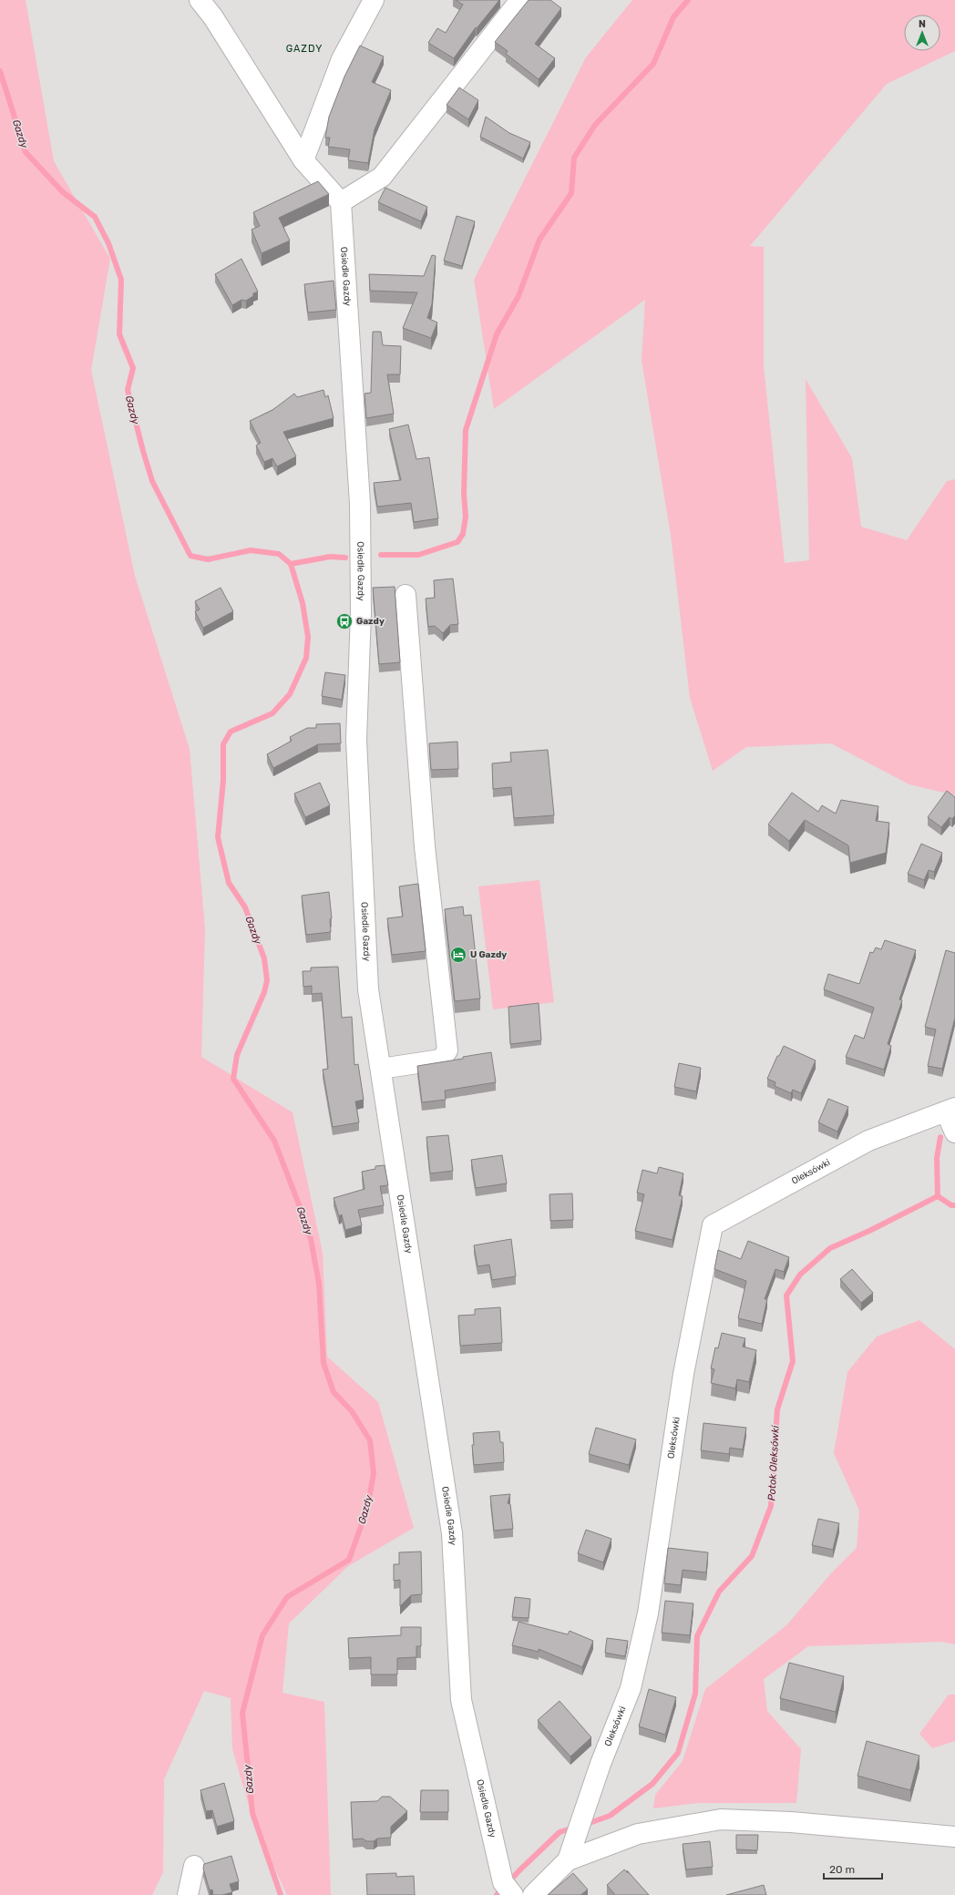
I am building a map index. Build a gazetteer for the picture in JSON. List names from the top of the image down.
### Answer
{
  "streets": {
    "street": ["Osiedle Gazdy", "Oleksówki"]
  },
  "districts": ["GAZDY"],
  "water": ["Gazdy", "Potok Oleksówki"],
  "places": {
    "bus stop": ["Gazdy"],
    "hotel": ["U Gazdy"]
  },
  "scale_bar": "20 m",
  "north": "top"
}
